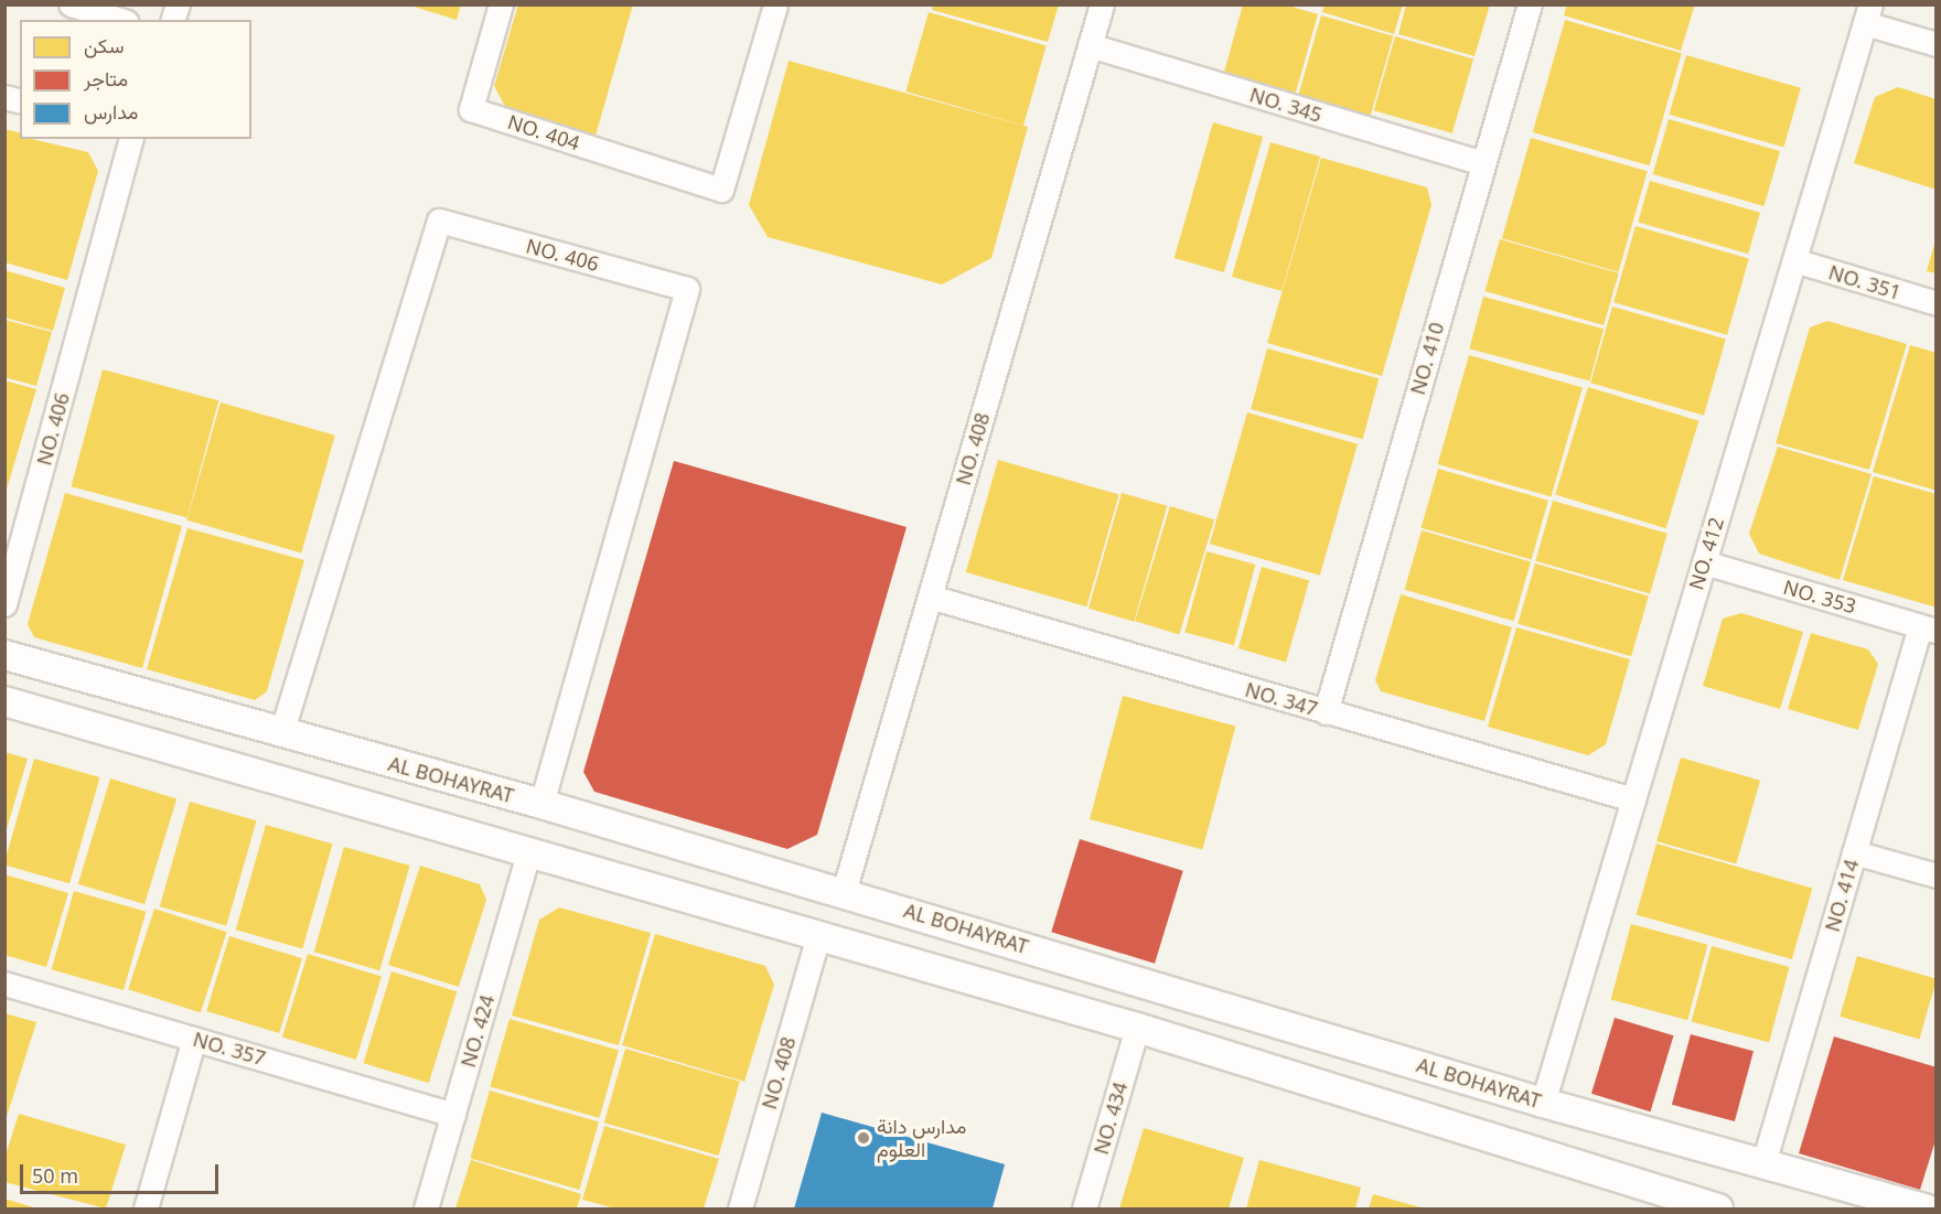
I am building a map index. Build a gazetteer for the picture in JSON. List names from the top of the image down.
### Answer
{
  "streets": {
    "street": [
      "NO. 345",
      "NO. 404",
      "NO. 406",
      "NO. 351",
      "NO. 410",
      "NO. 408",
      "NO. 412",
      "NO. 353",
      "NO. 347",
      "AL BOHAYRAT",
      "NO. 414",
      "NO. 424",
      "NO. 357",
      "NO. 434"
    ]
  },
  "crossings": [
    ["NO. 345", "NO. 410"],
    ["NO. 345", "NO. 408"],
    ["NO. 406", "AL BOHAYRAT"],
    ["NO. 351", "NO. 412"],
    ["NO. 410", "NO. 347"],
    ["NO. 408", "NO. 347"],
    ["NO. 408", "AL BOHAYRAT"],
    ["NO. 412", "NO. 353"],
    ["NO. 412", "NO. 347"],
    ["NO. 412", "AL BOHAYRAT"],
    ["NO. 353", "NO. 414"],
    ["AL BOHAYRAT", "NO. 414"],
    ["NO. 424", "NO. 357"]
  ],
  "places": ["مدارس دانة العلوم"],
  "legend": ["سكن", "متاجر", "مدارس"],
  "scale_bar": "50 m"
}
